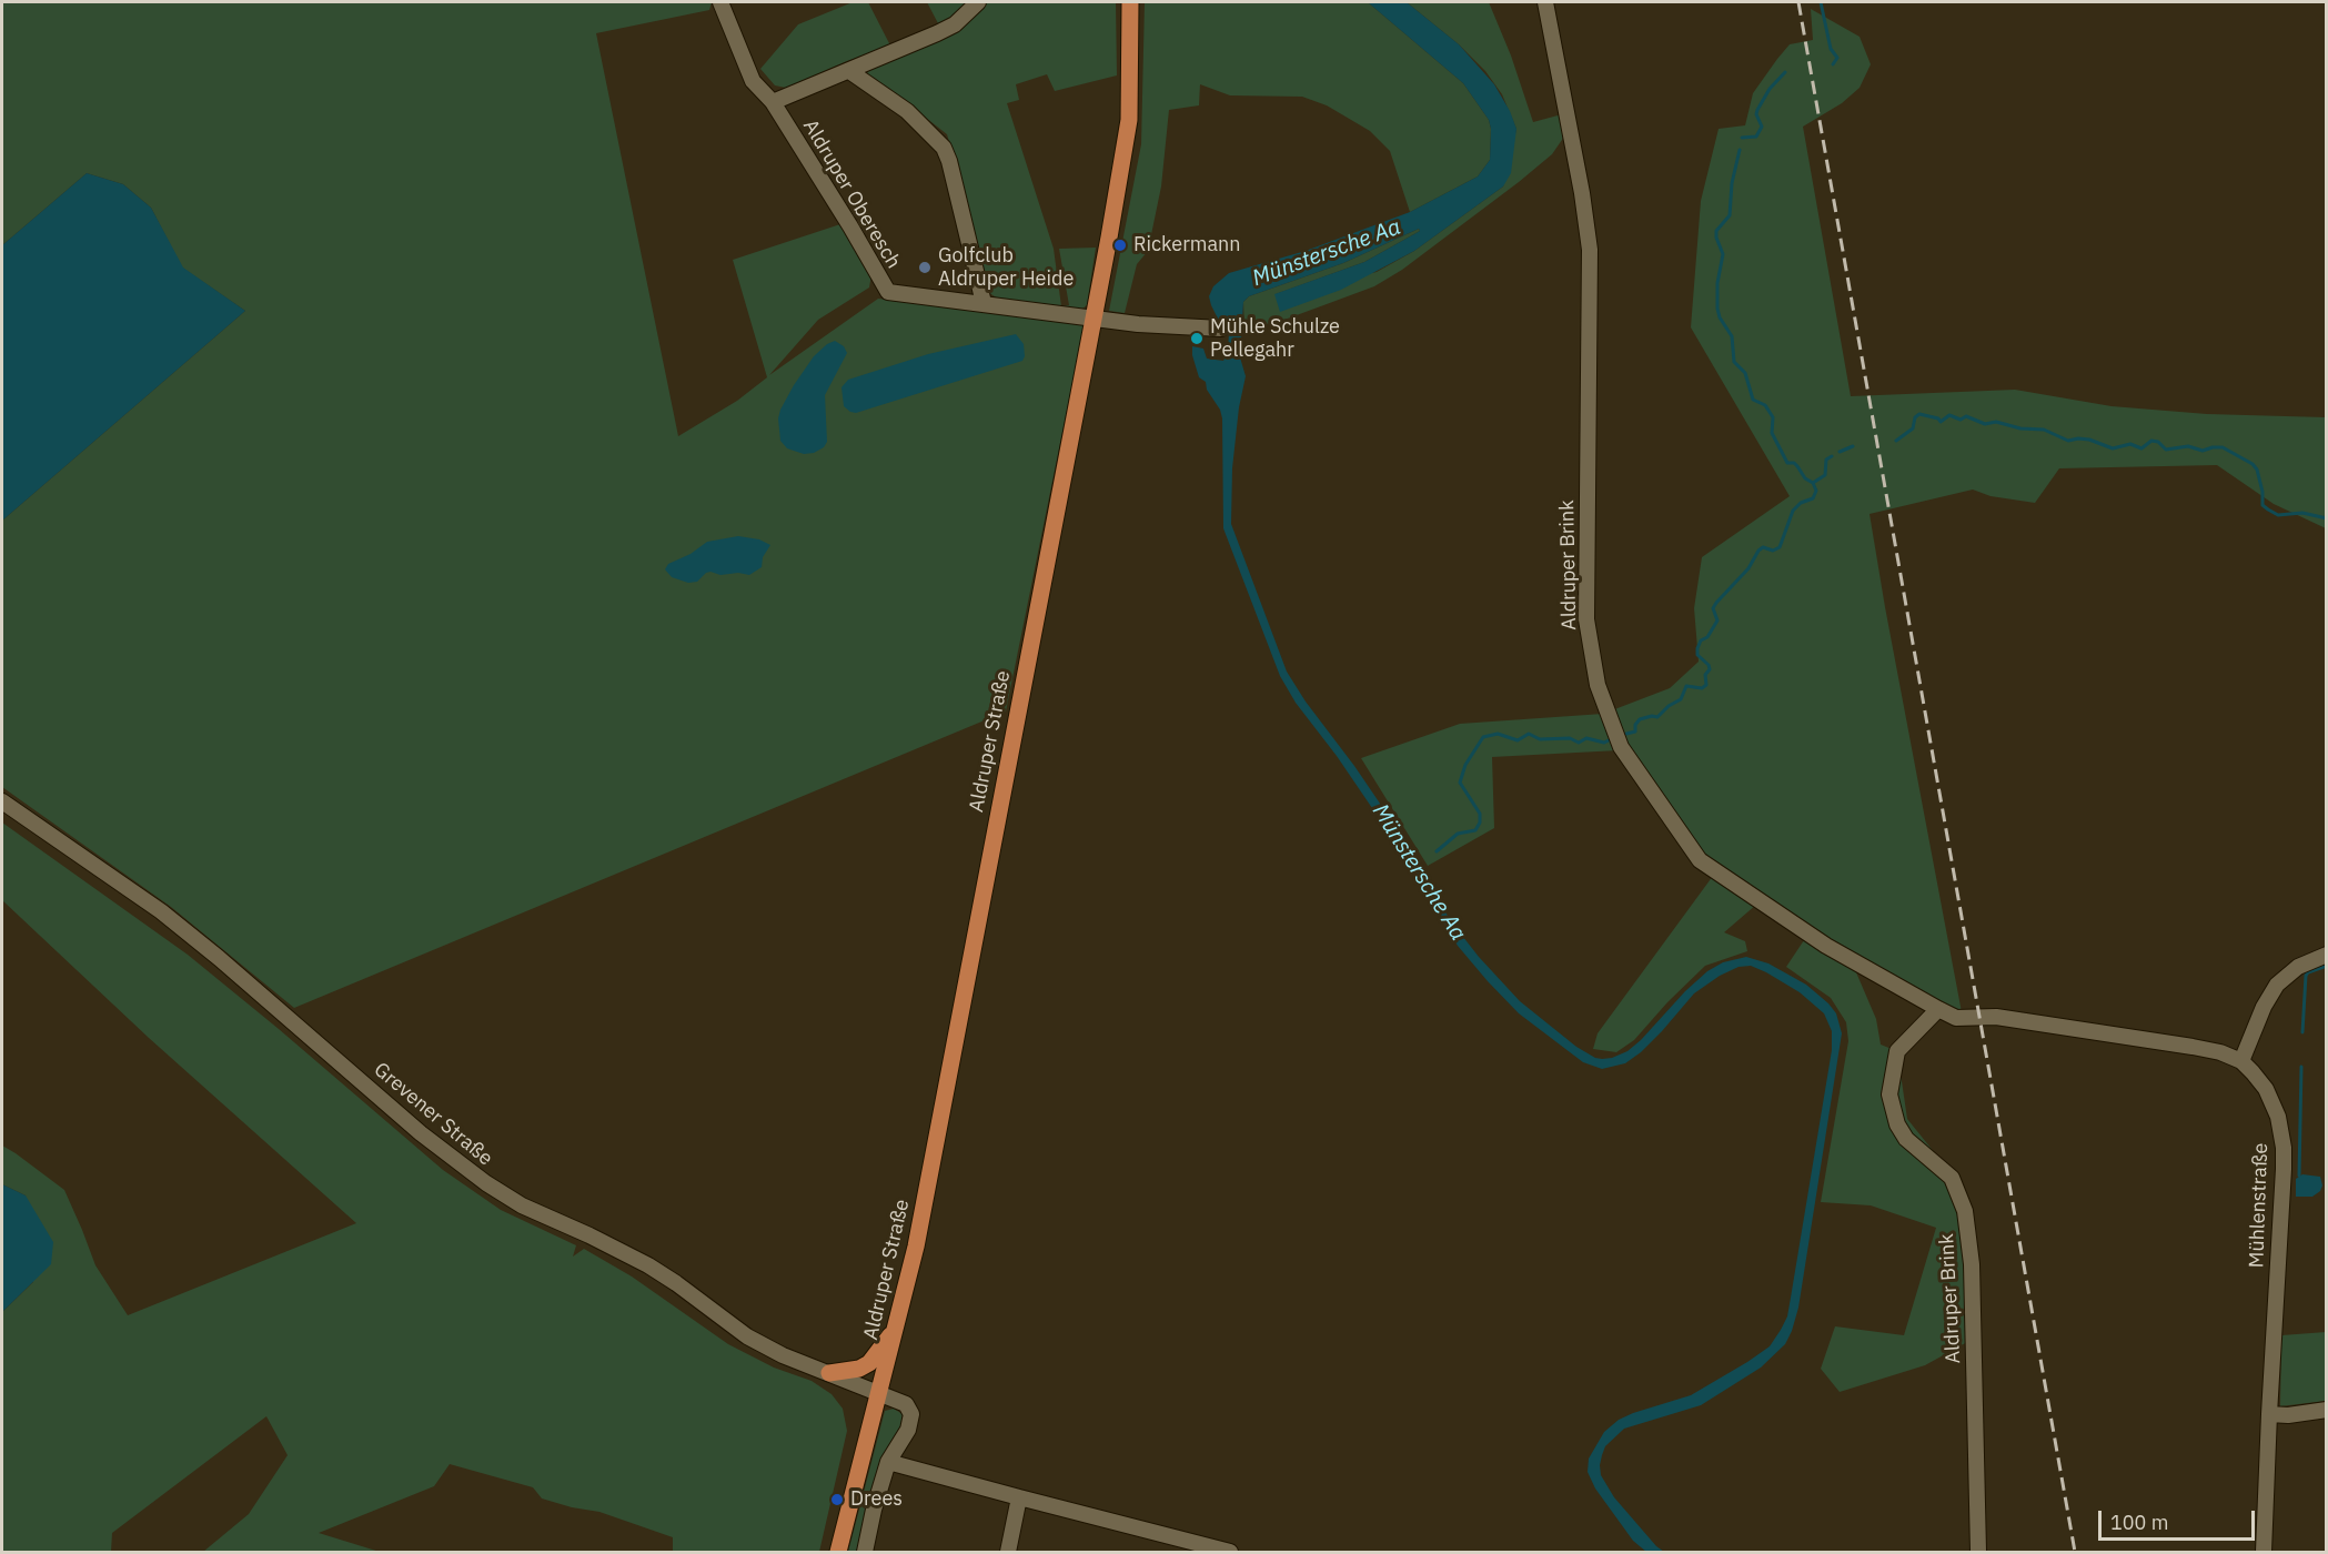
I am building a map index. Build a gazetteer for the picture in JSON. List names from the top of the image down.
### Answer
{
  "streets": {
    "main road": ["Aldruper Straße"],
    "street": [
      "Aldruper Oberesch",
      "Aldruper Brink",
      "Grevener Straße",
      "Mühlenstraße"
    ]
  },
  "crossings": [
    ["Aldruper Oberesch", "Aldruper Straße"],
    ["Aldruper Brink", "Mühlenstraße"],
    ["Aldruper Straße", "Grevener Straße"]
  ],
  "water": ["Münstersche Aa"],
  "places": [
    "Rickermann",
    "Golfclub Aldruper Heide",
    "Mühle Schulze Pellegahr",
    "Drees"
  ],
  "scale_bar": "100 m"
}
